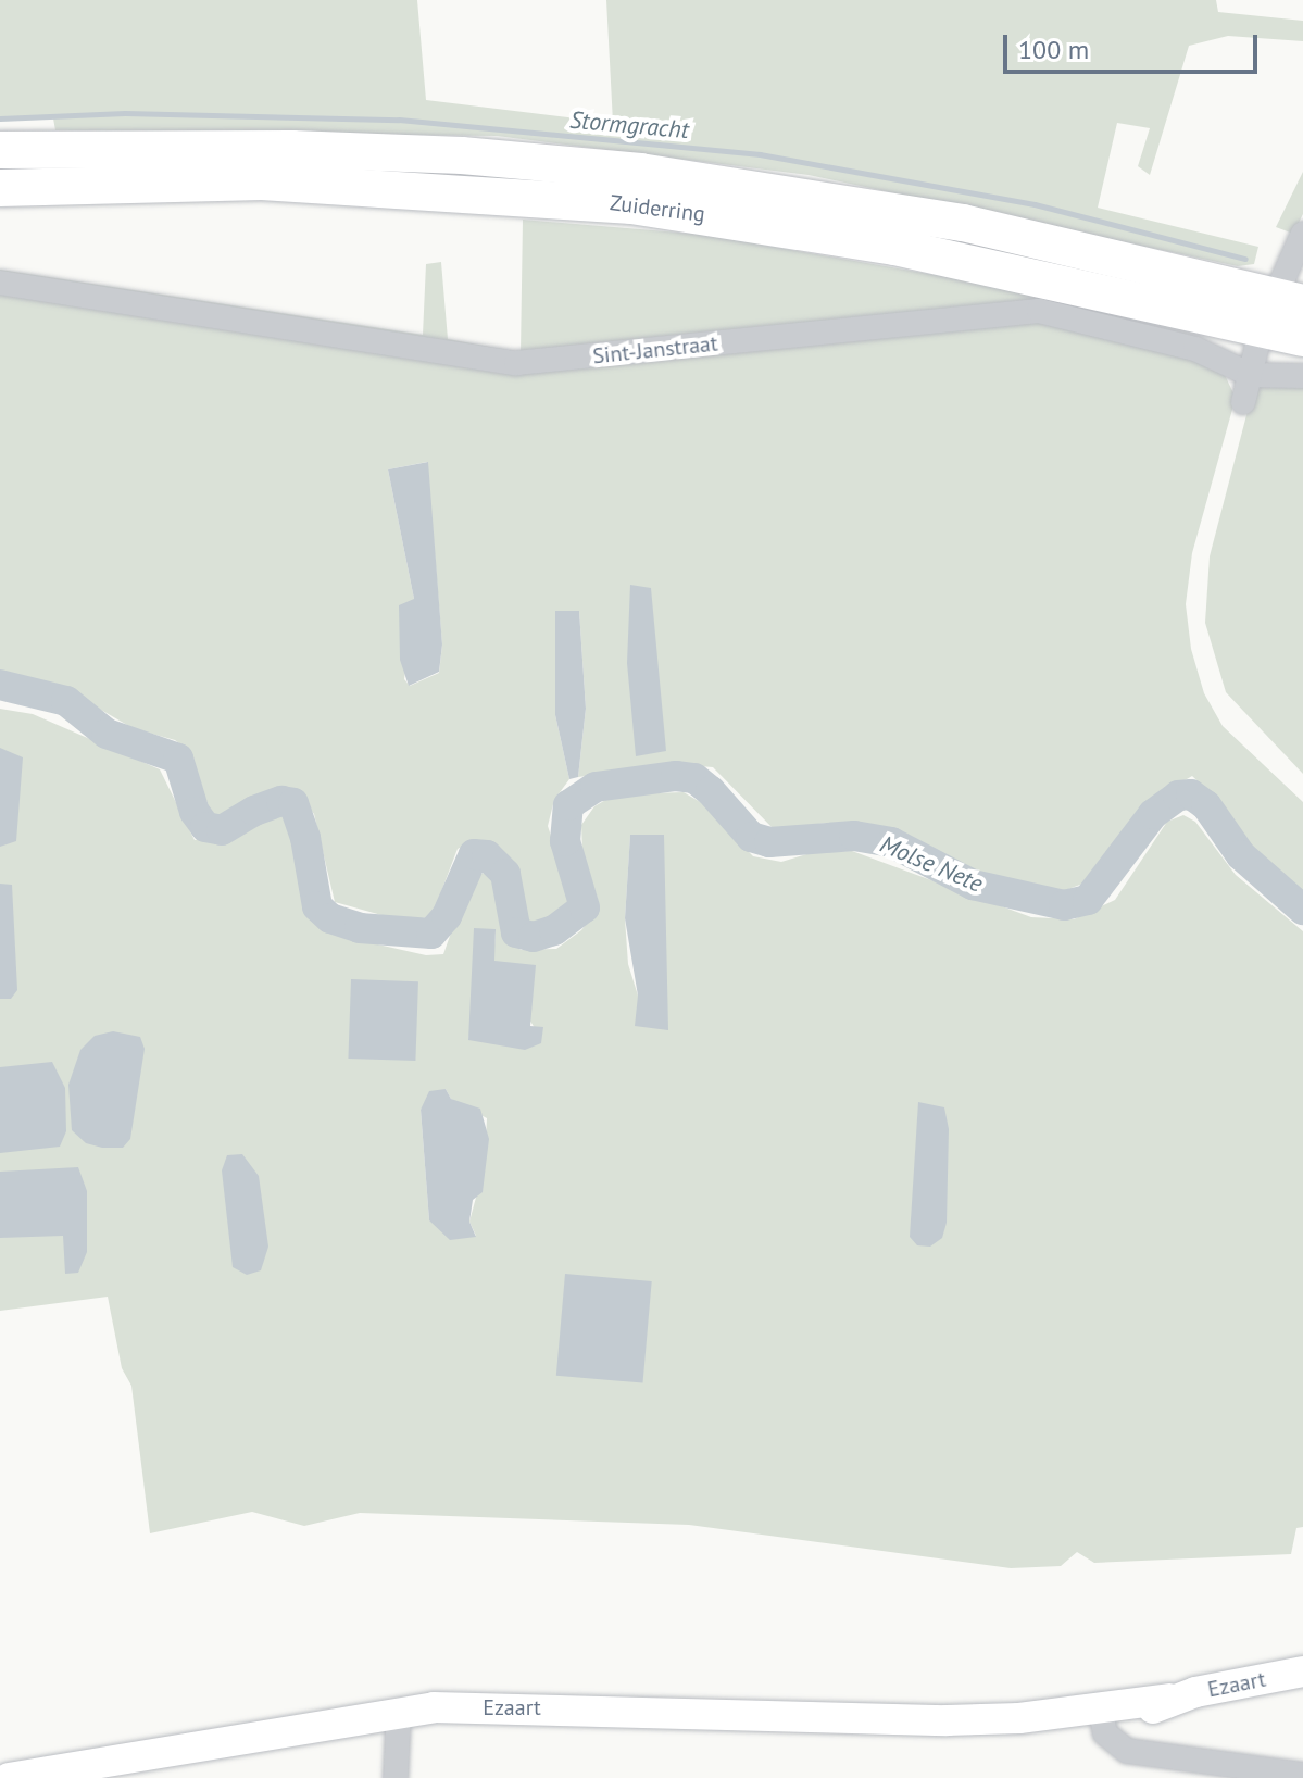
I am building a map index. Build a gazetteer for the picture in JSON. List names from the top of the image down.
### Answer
{
  "streets": {
    "highway": ["Zuiderring"],
    "main road": ["Ezaart"],
    "street": ["Sint-Janstraat"]
  },
  "water": ["Stormgracht", "Molse Nete"],
  "scale_bar": "100 m"
}
